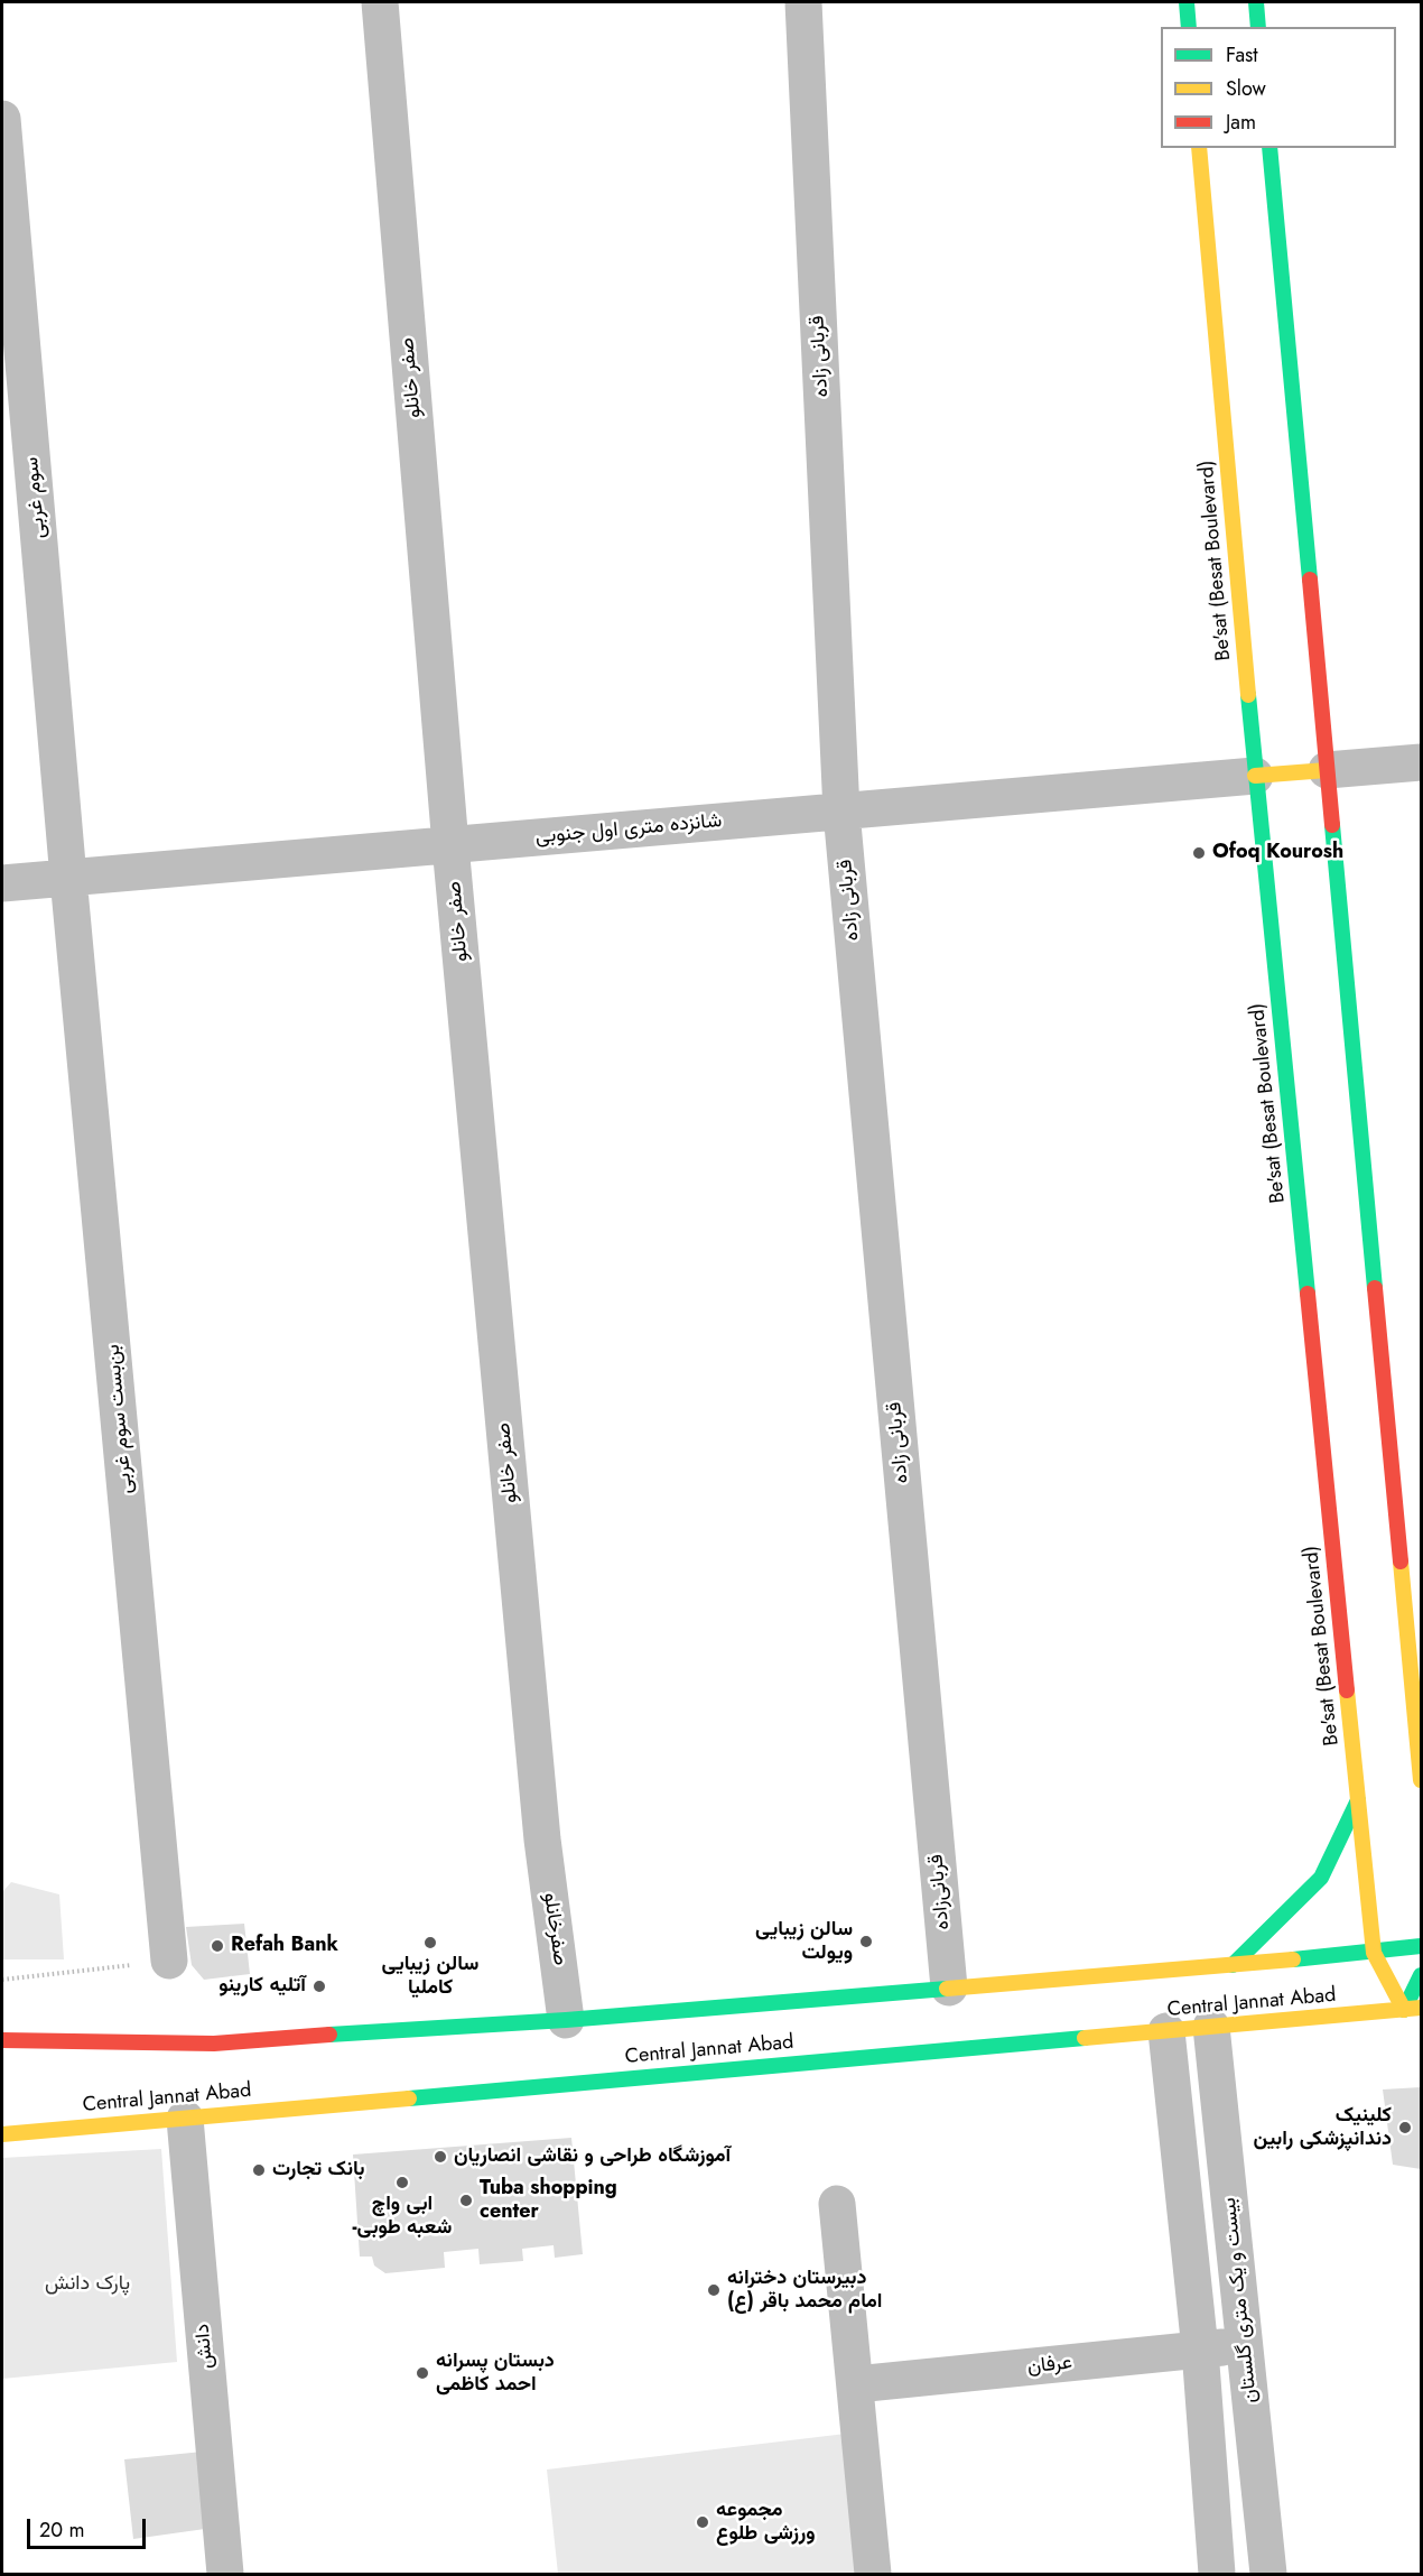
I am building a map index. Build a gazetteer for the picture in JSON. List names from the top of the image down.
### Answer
{
  "streets": {
    "street": [
      "قربانی زاده",
      "صفر خانلو",
      "سوم غربی",
      "Be'sat (Besat Boulevard)",
      "شانزده متری اول جنوبی",
      "بن‌بست سوم غربی",
      "قربانی‌زاده",
      "صفرخانلو",
      "Central Jannat Abad",
      "بیست و یک متری گلستان",
      "دانش",
      "عرفان"
    ]
  },
  "crossings": [
    ["قربانی زاده", "شانزده متری اول جنوبی"],
    ["قربانی زاده", "قربانی‌زاده"],
    ["صفر خانلو", "شانزده متری اول جنوبی"],
    ["صفر خانلو", "صفرخانلو"],
    ["سوم غربی", "شانزده متری اول جنوبی"],
    ["سوم غربی", "بن‌بست سوم غربی"],
    ["Be'sat (Besat Boulevard)", "شانزده متری اول جنوبی"],
    ["Be'sat (Besat Boulevard)", "Central Jannat Abad"],
    ["شانزده متری اول جنوبی", "بن‌بست سوم غربی"],
    ["قربانی‌زاده", "Central Jannat Abad"],
    ["صفرخانلو", "Central Jannat Abad"],
    ["Central Jannat Abad", "بیست و یک متری گلستان"],
    ["Central Jannat Abad", "دانش"],
    ["بیست و یک متری گلستان", "عرفان"]
  ],
  "parks": ["پارک دانش"],
  "places": [
    "Ofoq Kourosh",
    "سالن زیبایی ویولت",
    "سالن زیبایی کاملیا",
    "Refah Bank",
    "آتلیه کارینو",
    "کلینیک دندانپزشکی رابین",
    "آموزشگاه طراحی و نقاشی انصاریان",
    "بانک تجارت",
    "ابی واچ -شعبه طوبی",
    "Tuba shopping center",
    "دبیرستان دخترانه امام محمد باقر (ع)",
    "دبستان پسرانه احمد کاظمی",
    "مجموعه ورزشی طلوع"
  ],
  "legend": ["Fast", "Slow", "Jam"],
  "scale_bar": "20 m"
}
